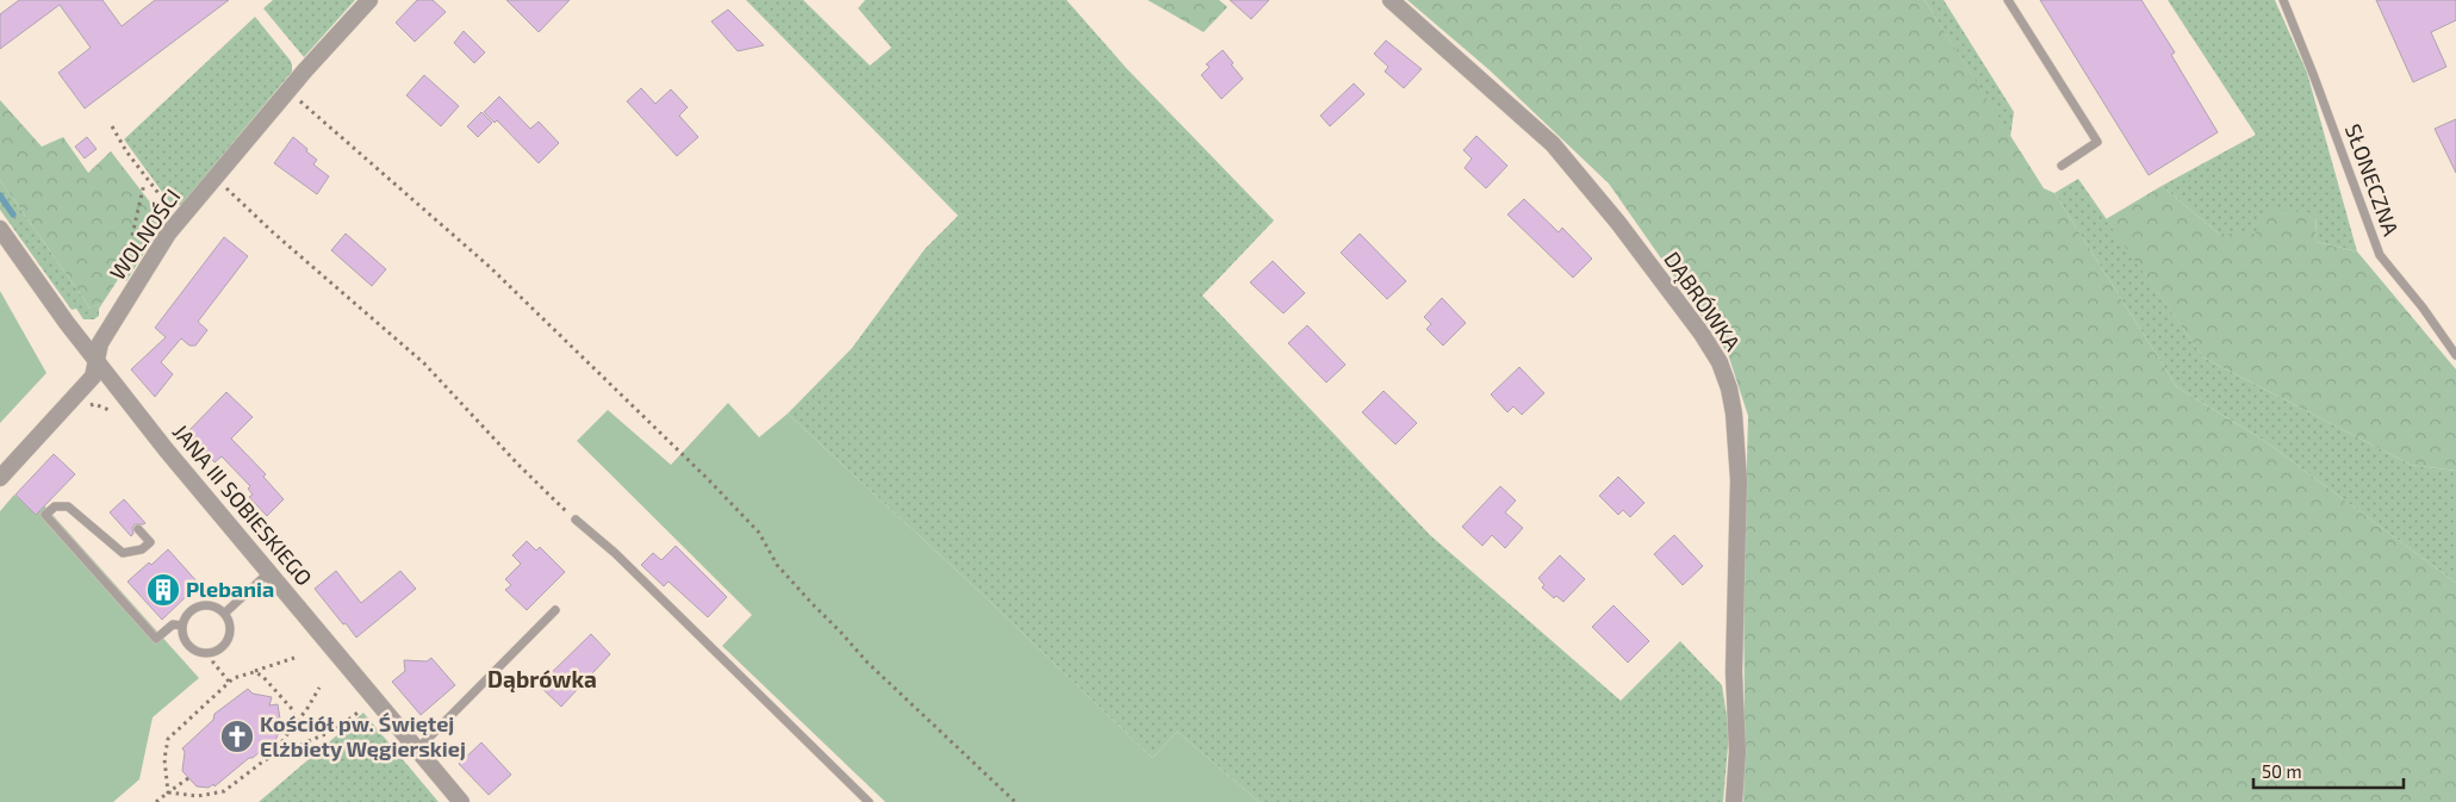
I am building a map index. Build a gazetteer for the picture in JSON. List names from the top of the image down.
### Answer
{
  "streets": {
    "street": ["WOLNOŚCI", "DĄBRÓWKA", "JANA III SOBIESKIEGO"],
    "lane": ["SŁONECZNA"]
  },
  "crossings": [
    ["WOLNOŚCI", "JANA III SOBIESKIEGO"]
  ],
  "districts": ["Dąbrówka"],
  "places": {
    "building": ["Plebania"],
    "church": ["Kościół pw. Świętej Elżbiety Węgierskiej"]
  },
  "scale_bar": "50 m"
}
